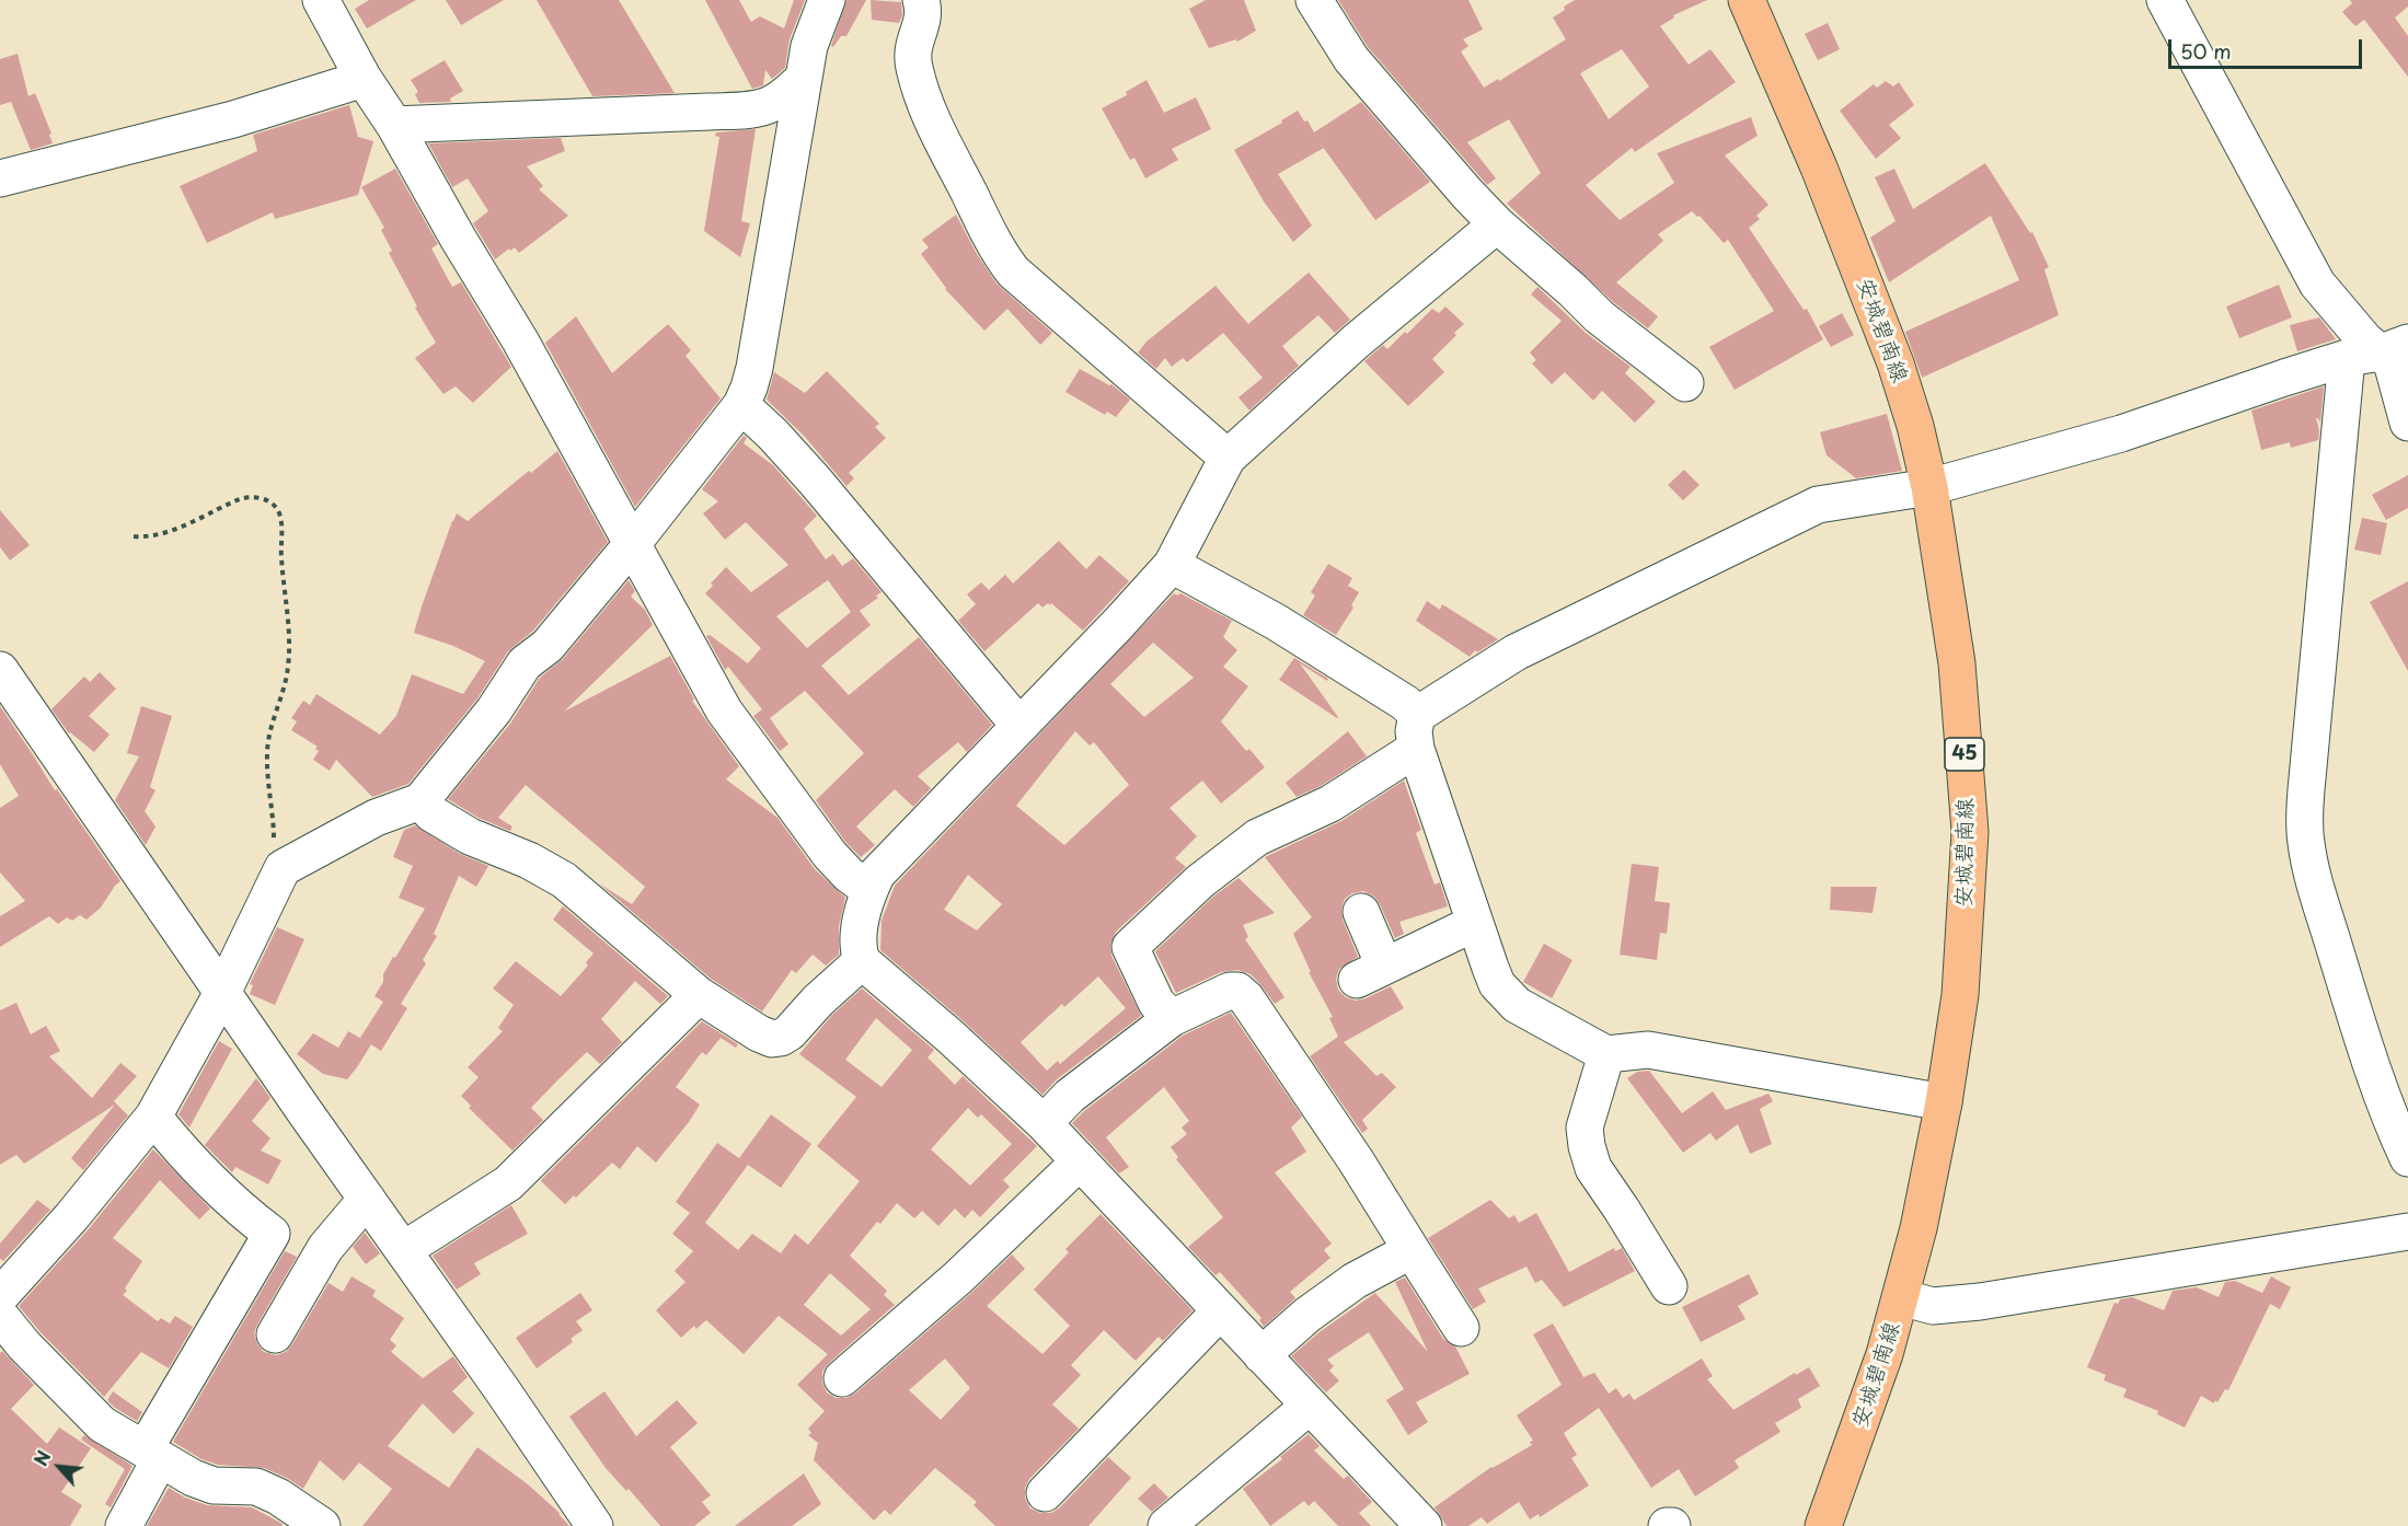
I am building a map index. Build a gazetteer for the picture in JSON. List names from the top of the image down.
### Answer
{
  "streets": {
    "main road": ["安城碧南線", "45"]
  },
  "scale_bar": "50 m",
  "north": "top left"
}
